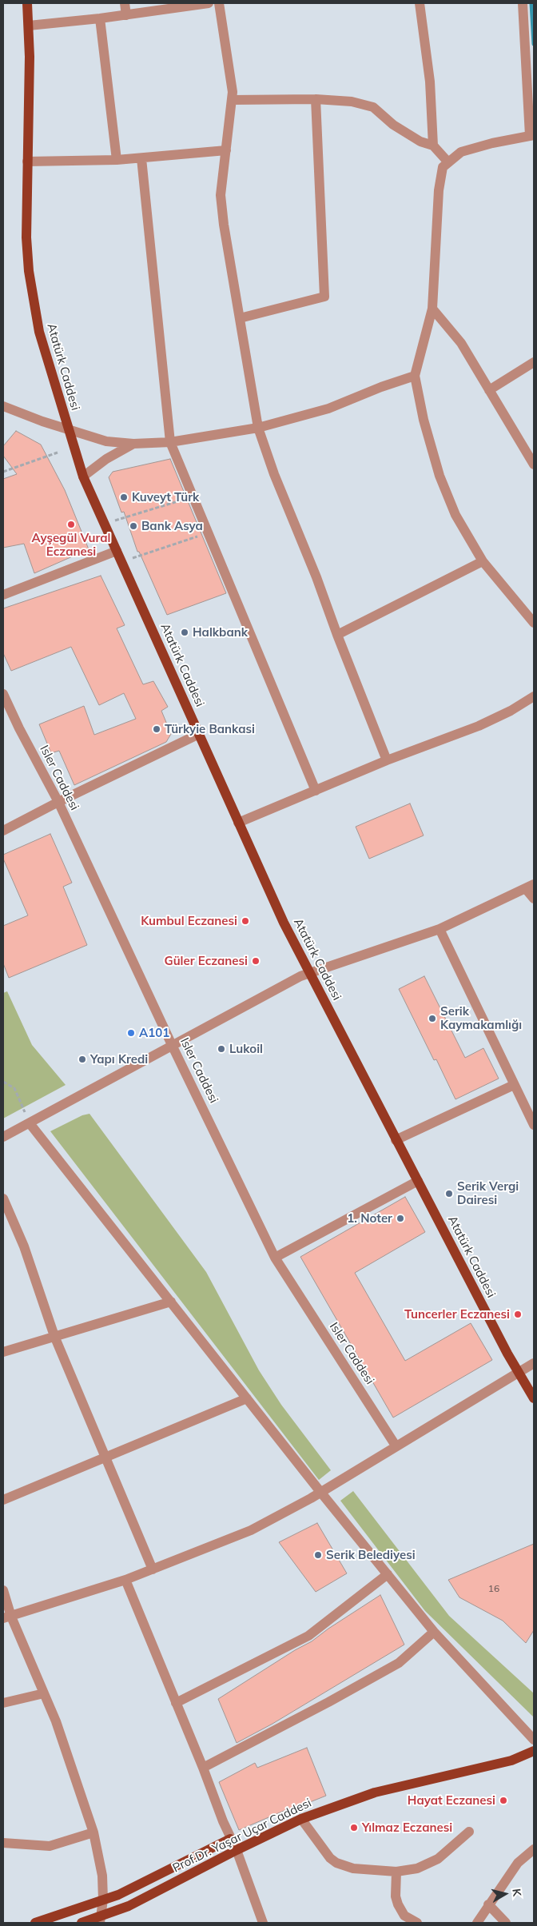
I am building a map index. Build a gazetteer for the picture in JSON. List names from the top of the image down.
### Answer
{
  "streets": {
    "main road": ["Atatürk Caddesi", "Prof.Dr. Yaşar Uçar Caddesi"],
    "street": ["Isler Caddesi"]
  },
  "places": [
    "Kuveyt Türk",
    "Ayşegül Vural Eczanesi",
    "Bank Asya",
    "Halkbank",
    "Türkyie Bankasi",
    "Kumbul Eczanesi",
    "Güler Eczanesi",
    "Serik Kaymakamlığı",
    "A101",
    "Lukoil",
    "Yapı Kredi",
    "Serik Vergi Dairesi",
    "1. Noter",
    "Tuncerler Eczanesi",
    "Serik Belediyesi",
    "Hayat Eczanesi",
    "Yılmaz Eczanesi"
  ],
  "house_numbers": ["16"],
  "north": "right"
}
